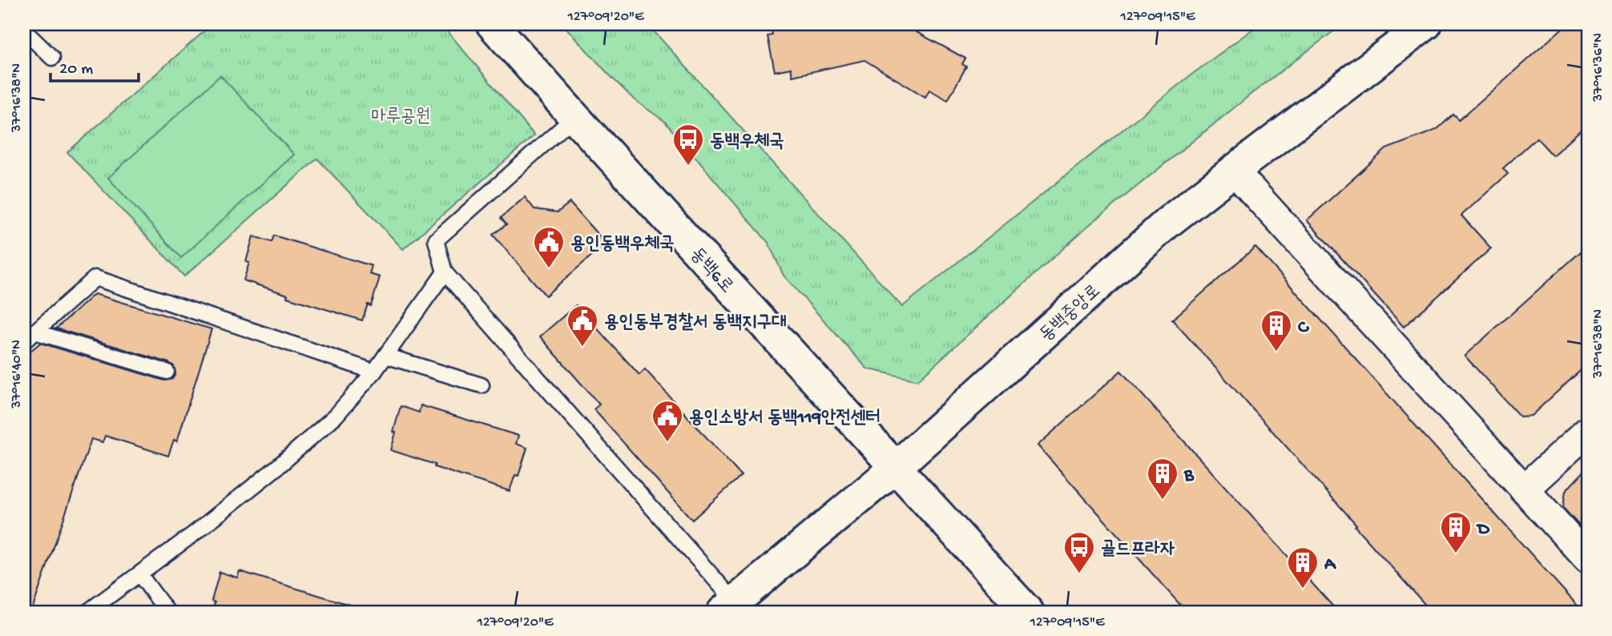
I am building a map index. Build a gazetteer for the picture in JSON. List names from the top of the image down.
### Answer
{
  "streets": {
    "street": ["동백6로", "동백중앙로"]
  },
  "crossings": [
    ["동백6로", "동백중앙로"]
  ],
  "parks": ["마루공원"],
  "places": {
    "bus stop": ["동백우체국", "골드프라자"],
    "public building": ["용인동백우체국", "용인동부경찰서 동백지구대", "용인소방서 동백119안전센터"],
    "building": [
      "C",
      "B",
      "D",
      "A"
    ]
  },
  "scale_bar": "20 m",
  "coordinates": [
    "127°09'20\"E",
    "127°09'15\"E",
    "37°16'36\"N",
    "37°16'38\"N",
    "37°16'40\"N"
  ]
}
